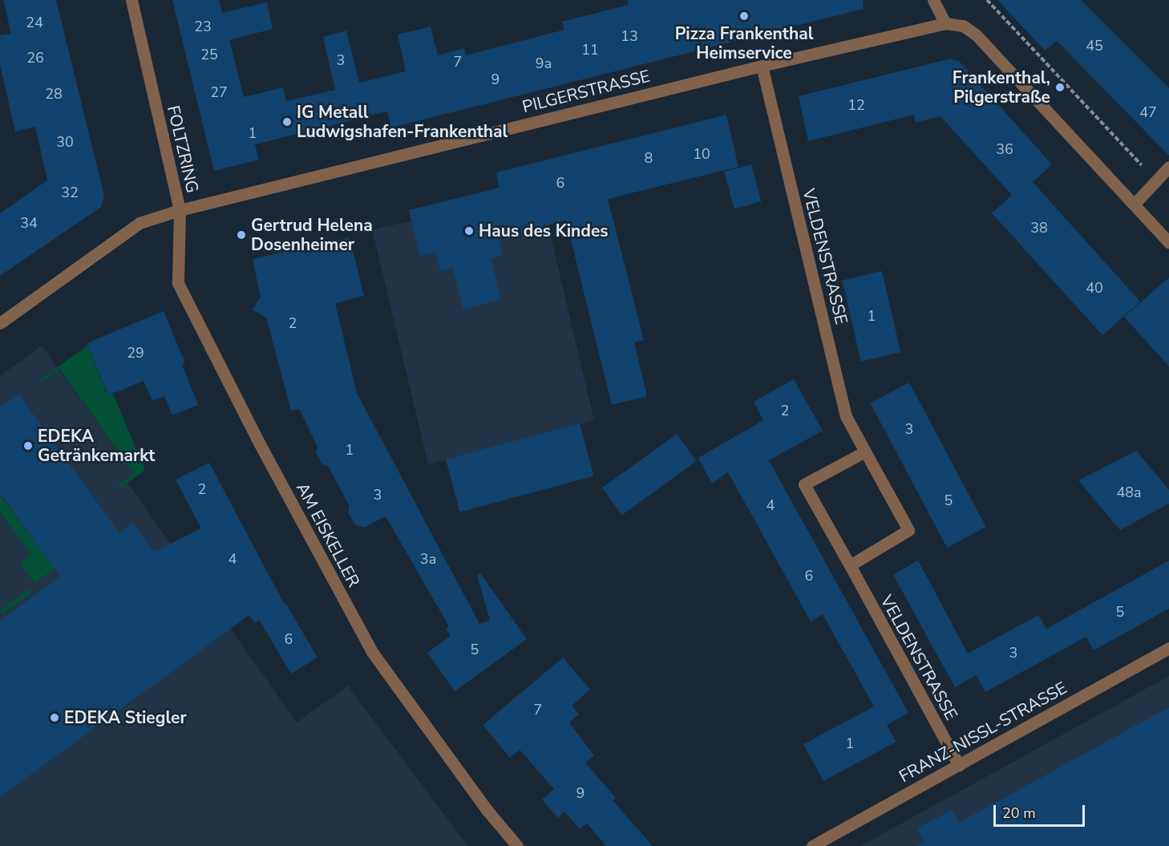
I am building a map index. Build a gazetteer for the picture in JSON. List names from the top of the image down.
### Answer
{
  "streets": {
    "street": [
      "PILGERSTRASSE",
      "FOLTZRING",
      "VELDENSTRASSE",
      "AM EISKELLER",
      "FRANZ-NISSL-STRASSE"
    ]
  },
  "crossings": [
    ["PILGERSTRASSE", "FOLTZRING"],
    ["PILGERSTRASSE", "VELDENSTRASSE"],
    ["PILGERSTRASSE", "AM EISKELLER"],
    ["FOLTZRING", "AM EISKELLER"],
    ["VELDENSTRASSE", "FRANZ-NISSL-STRASSE"]
  ],
  "places": [
    "Pizza Frankenthal Heimservice",
    "Frankenthal, Pilgerstraße",
    "IG Metall Ludwigshafen-Frankenthal",
    "Haus des Kindes",
    "Gertrud Helena Dosenheimer",
    "EDEKA Getränkemarkt",
    "EDEKA Stiegler"
  ],
  "house_numbers": [
    "24",
    "23",
    "13",
    "45",
    "11",
    "25",
    "26",
    "3",
    "7",
    "9a",
    "9",
    "27",
    "28",
    "12",
    "47",
    "1",
    "30",
    "36",
    "10",
    "8",
    "6",
    "32",
    "34",
    "38",
    "40",
    "1",
    "2",
    "29",
    "2",
    "3",
    "1",
    "2",
    "48a",
    "3",
    "5",
    "4",
    "4",
    "3a",
    "6",
    "5",
    "6",
    "5",
    "3",
    "7",
    "1",
    "9"
  ],
  "scale_bar": "20 m"
}
